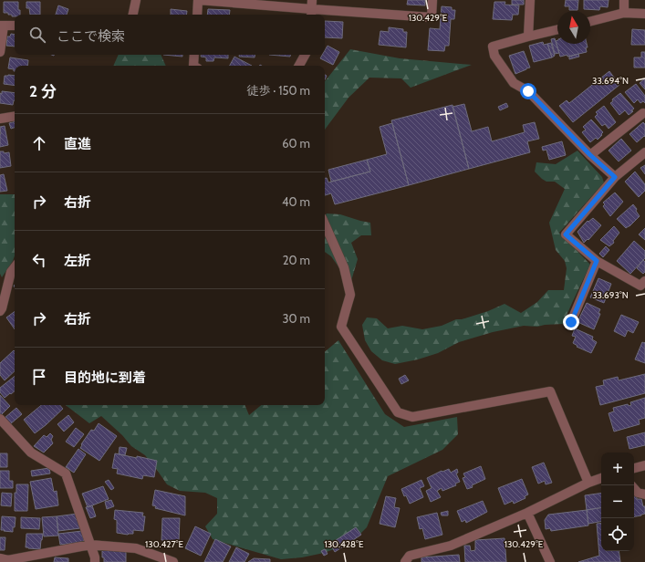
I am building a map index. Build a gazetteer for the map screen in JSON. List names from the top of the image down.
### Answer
{
  "north": "top",
  "page": {
    "search": "ここで検索",
    "heading": ["2 分", "徒歩 · 150 m"],
    "list": [
      ["直進", "60 m"],
      ["右折", "40 m"],
      ["左折", "20 m"],
      ["右折", "30 m"],
      "目的地に到着"
    ],
    "map_buttons": ["+", "−"]
  },
  "coordinates": [
    "130.429°E",
    "33.694°N",
    "33.693°N",
    "130.427°E",
    "130.428°E"
  ]
}
